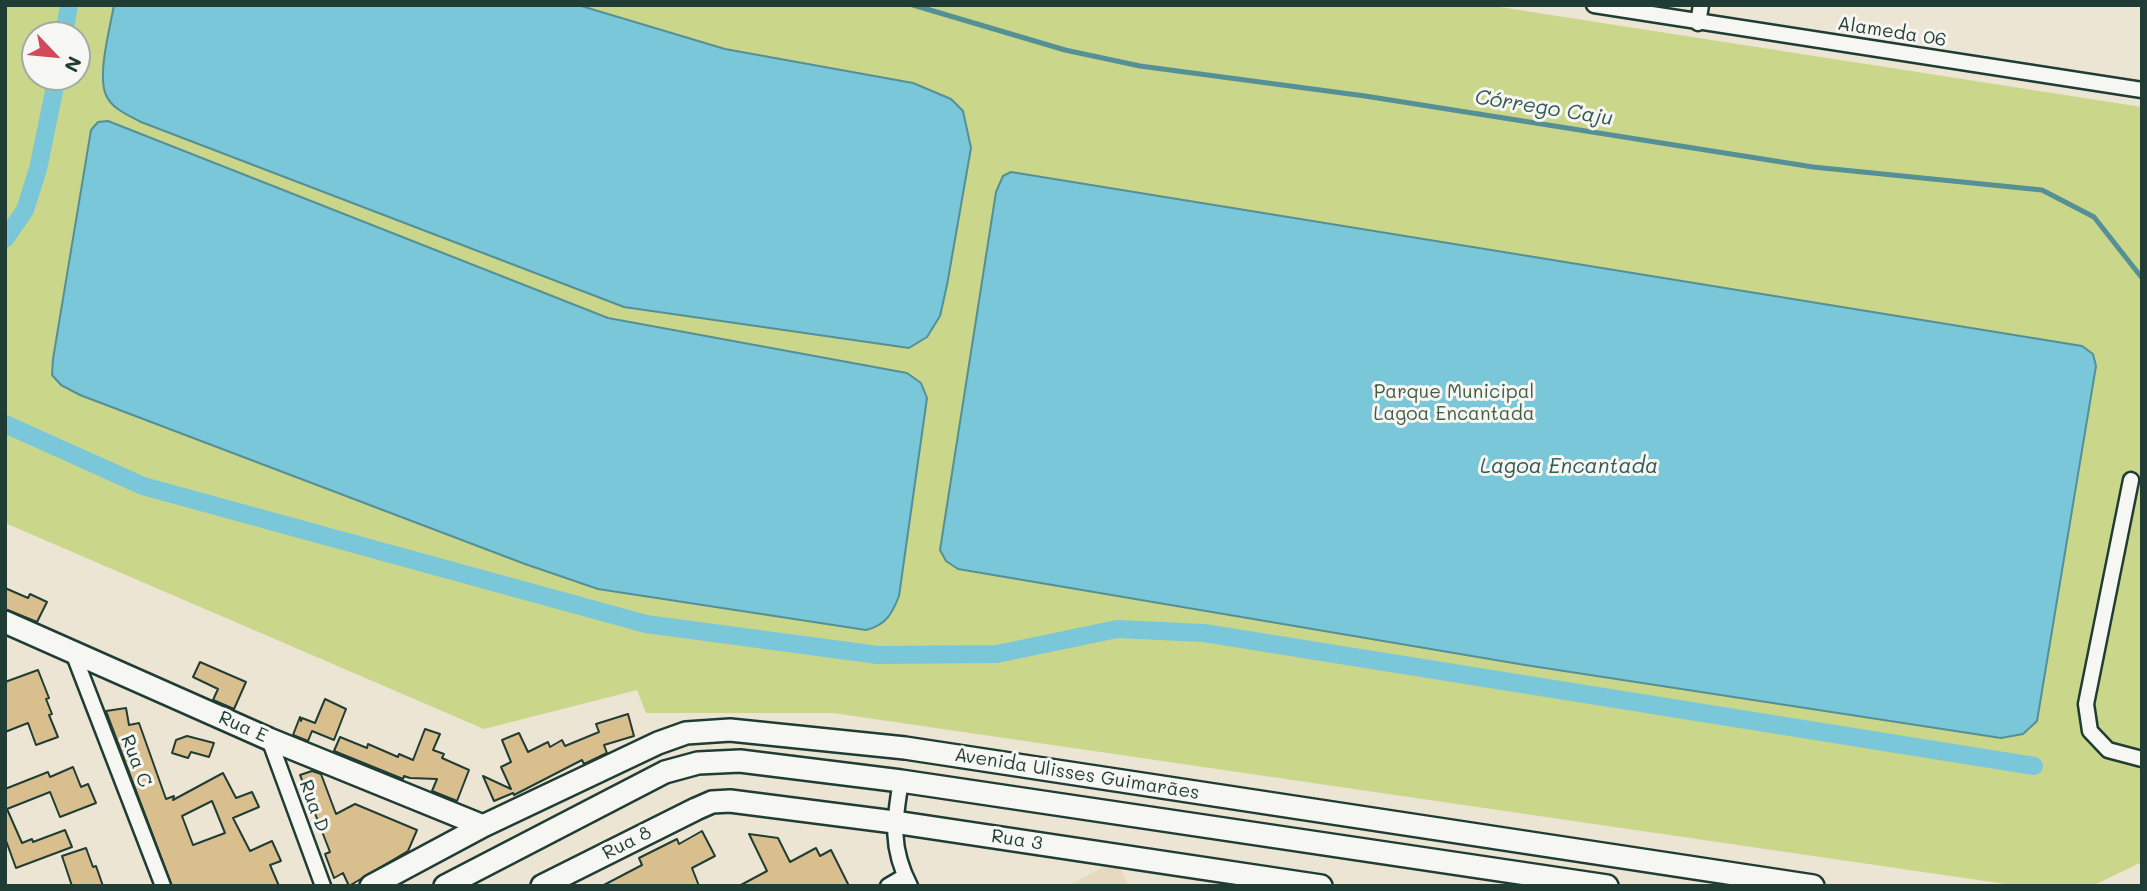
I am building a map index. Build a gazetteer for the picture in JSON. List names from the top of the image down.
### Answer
{
  "streets": {
    "main road": [
      "Rua E",
      "Avenida Ulisses Guimarães",
      "Rua 3",
      "Rua 8"
    ],
    "street": ["Alameda 06", "Rua C", "Rua D"]
  },
  "crossings": [
    ["Rua E", "Rua C"],
    ["Rua E", "Avenida Ulisses Guimarães"],
    ["Rua E", "Rua D"],
    ["Rua 3", "Rua 8"]
  ],
  "water": ["Córrego Caju", "Lagoa Encantada"],
  "parks": ["Parque Municipal Lagoa Encantada"],
  "north": "bottom right"
}
